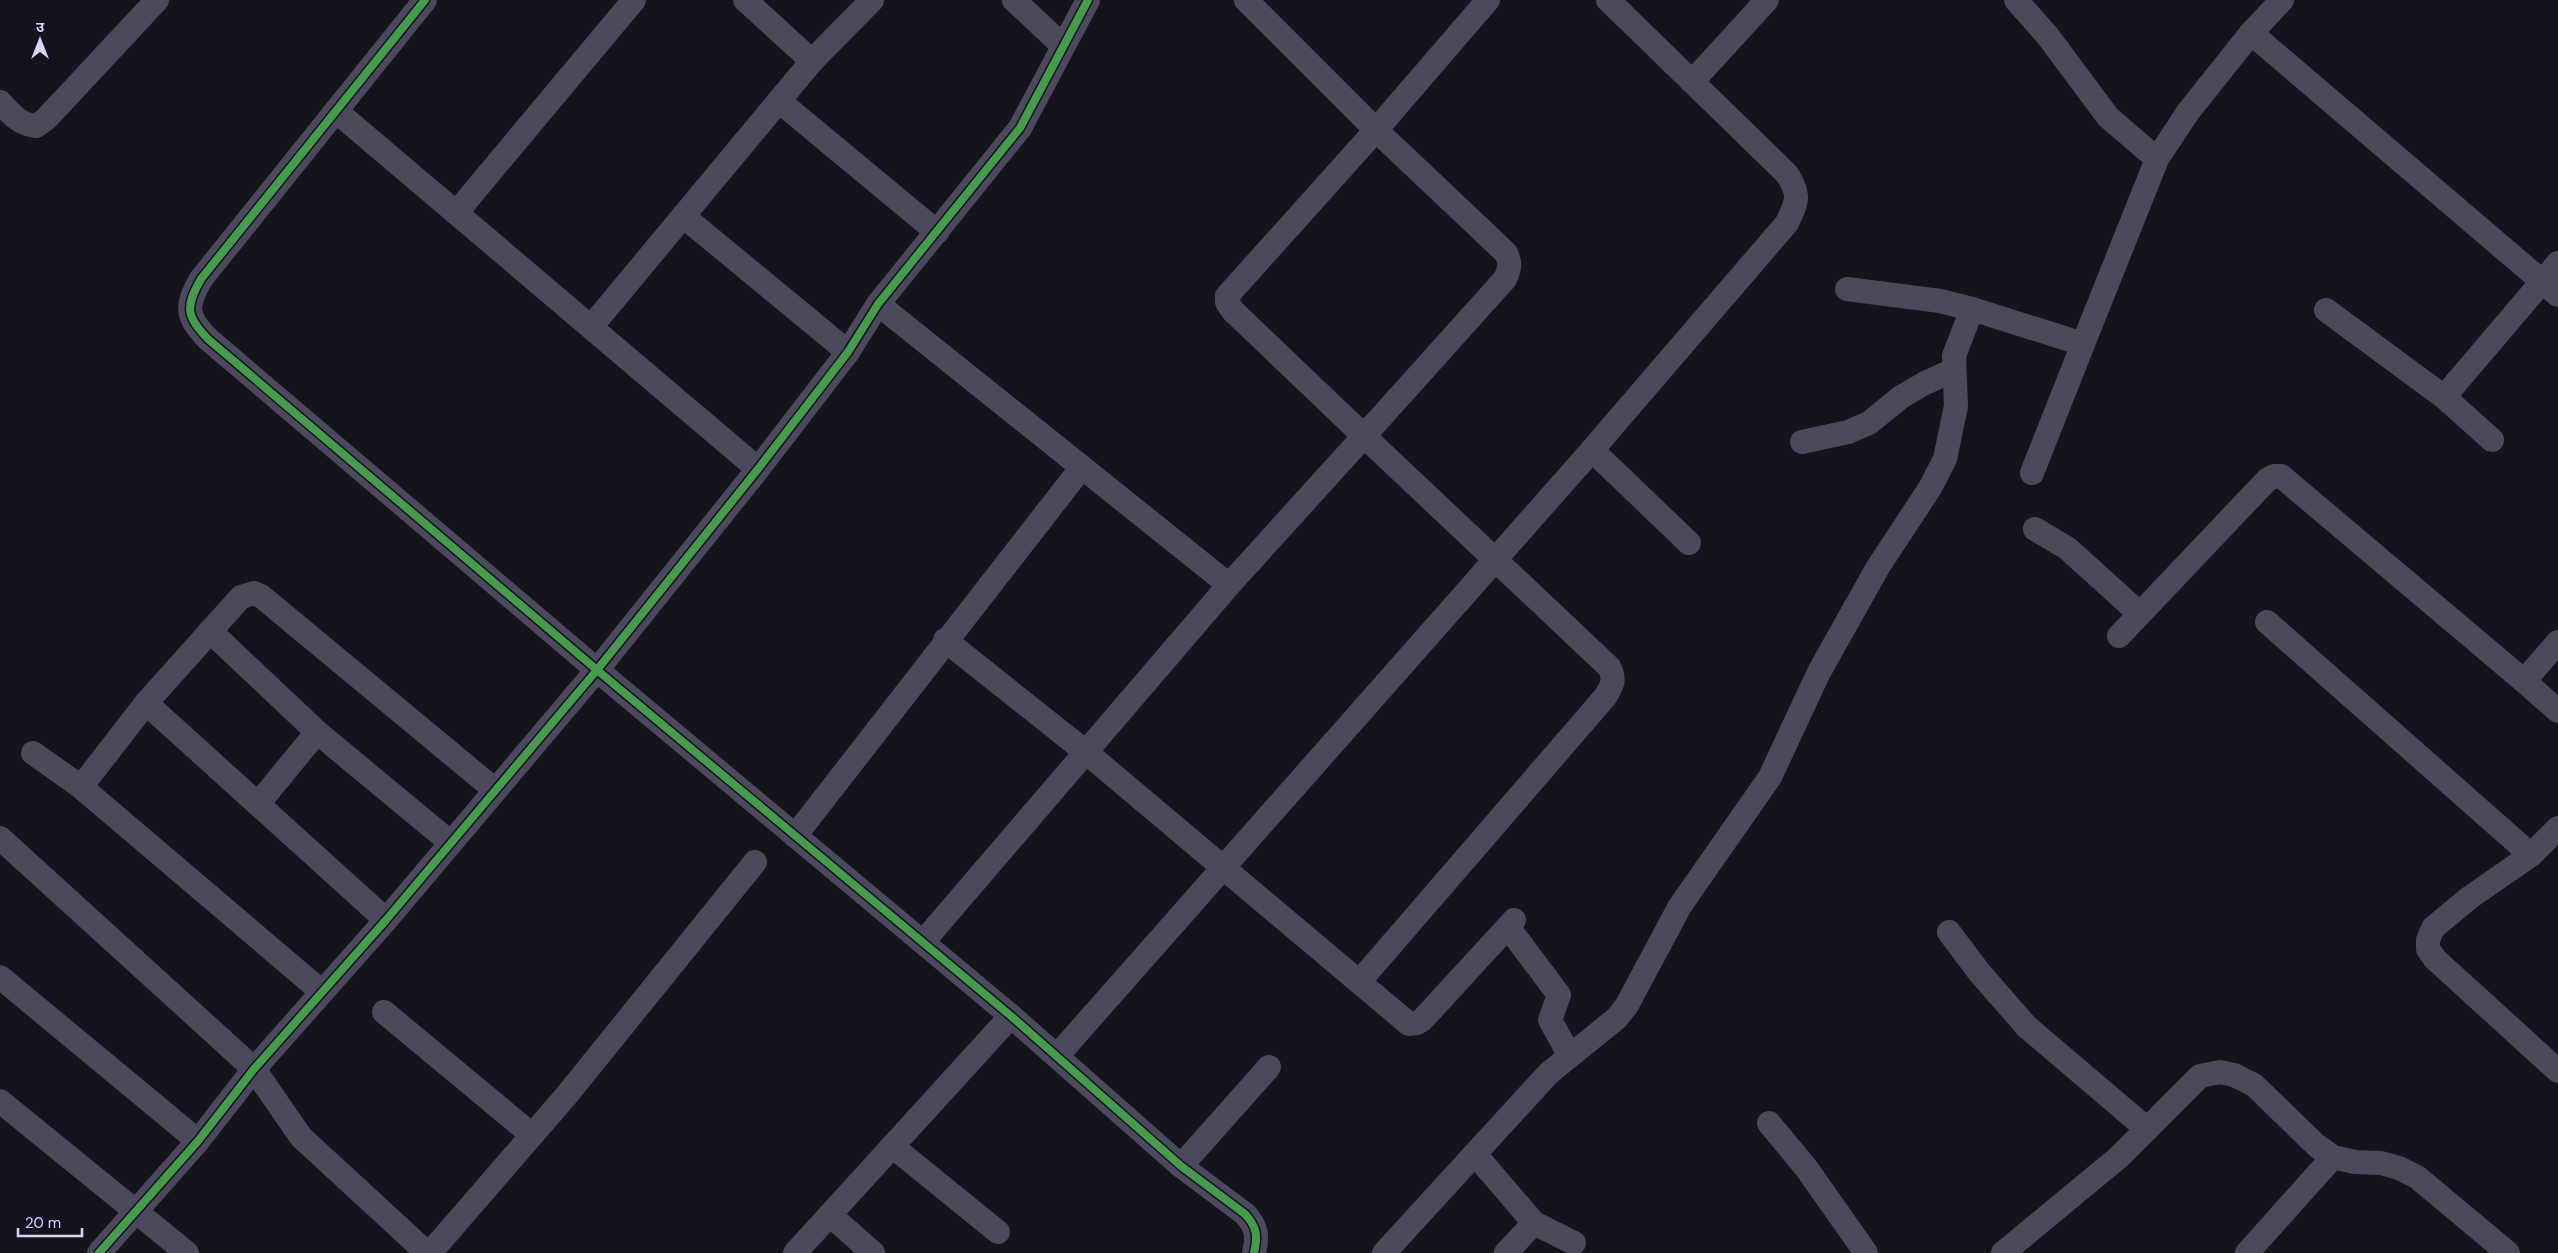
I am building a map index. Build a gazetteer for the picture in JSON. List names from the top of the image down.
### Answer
{
  "scale_bar": "20 m",
  "north": "top"
}
